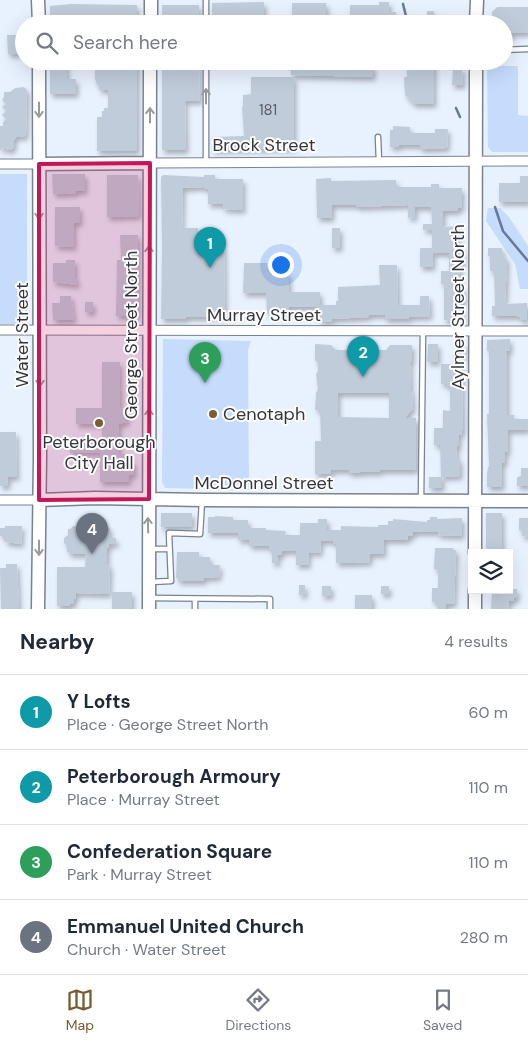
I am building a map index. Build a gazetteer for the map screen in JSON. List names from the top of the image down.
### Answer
{
  "streets": {
    "street": [
      "Brock Street",
      "Aylmer Street North",
      "Murray Street",
      "Water Street",
      "George Street North",
      "McDonnel Street"
    ]
  },
  "crossings": [
    ["Brock Street", "Aylmer Street North"],
    ["Brock Street", "Water Street"],
    ["Brock Street", "George Street North"],
    ["Aylmer Street North", "Murray Street"],
    ["Aylmer Street North", "McDonnel Street"],
    ["Murray Street", "Water Street"],
    ["Murray Street", "George Street North"],
    ["Water Street", "McDonnel Street"],
    ["George Street North", "McDonnel Street"]
  ],
  "one_way": ["Water Street", "George Street North"],
  "places": ["Cenotaph", "Peterborough City Hall"],
  "house_numbers": ["181"],
  "page": {
    "search": "Search here",
    "pins": [
      "1",
      "2",
      "3",
      "4"
    ],
    "heading": ["Nearby", "4 results"],
    "list": [
      {
        "mark": "1",
        "name": "Y Lofts",
        "note": "Place · George Street North",
        "value": "60 m"
      },
      {
        "mark": "2",
        "name": "Peterborough Armoury",
        "note": "Place · Murray Street",
        "value": "110 m"
      },
      {
        "mark": "3",
        "name": "Confederation Square",
        "note": "Park · Murray Street",
        "value": "110 m"
      },
      {
        "mark": "4",
        "name": "Emmanuel United Church",
        "note": "Church · Water Street",
        "value": "280 m"
      }
    ],
    "nav": ["Map", "Directions", "Saved"]
  }
}
